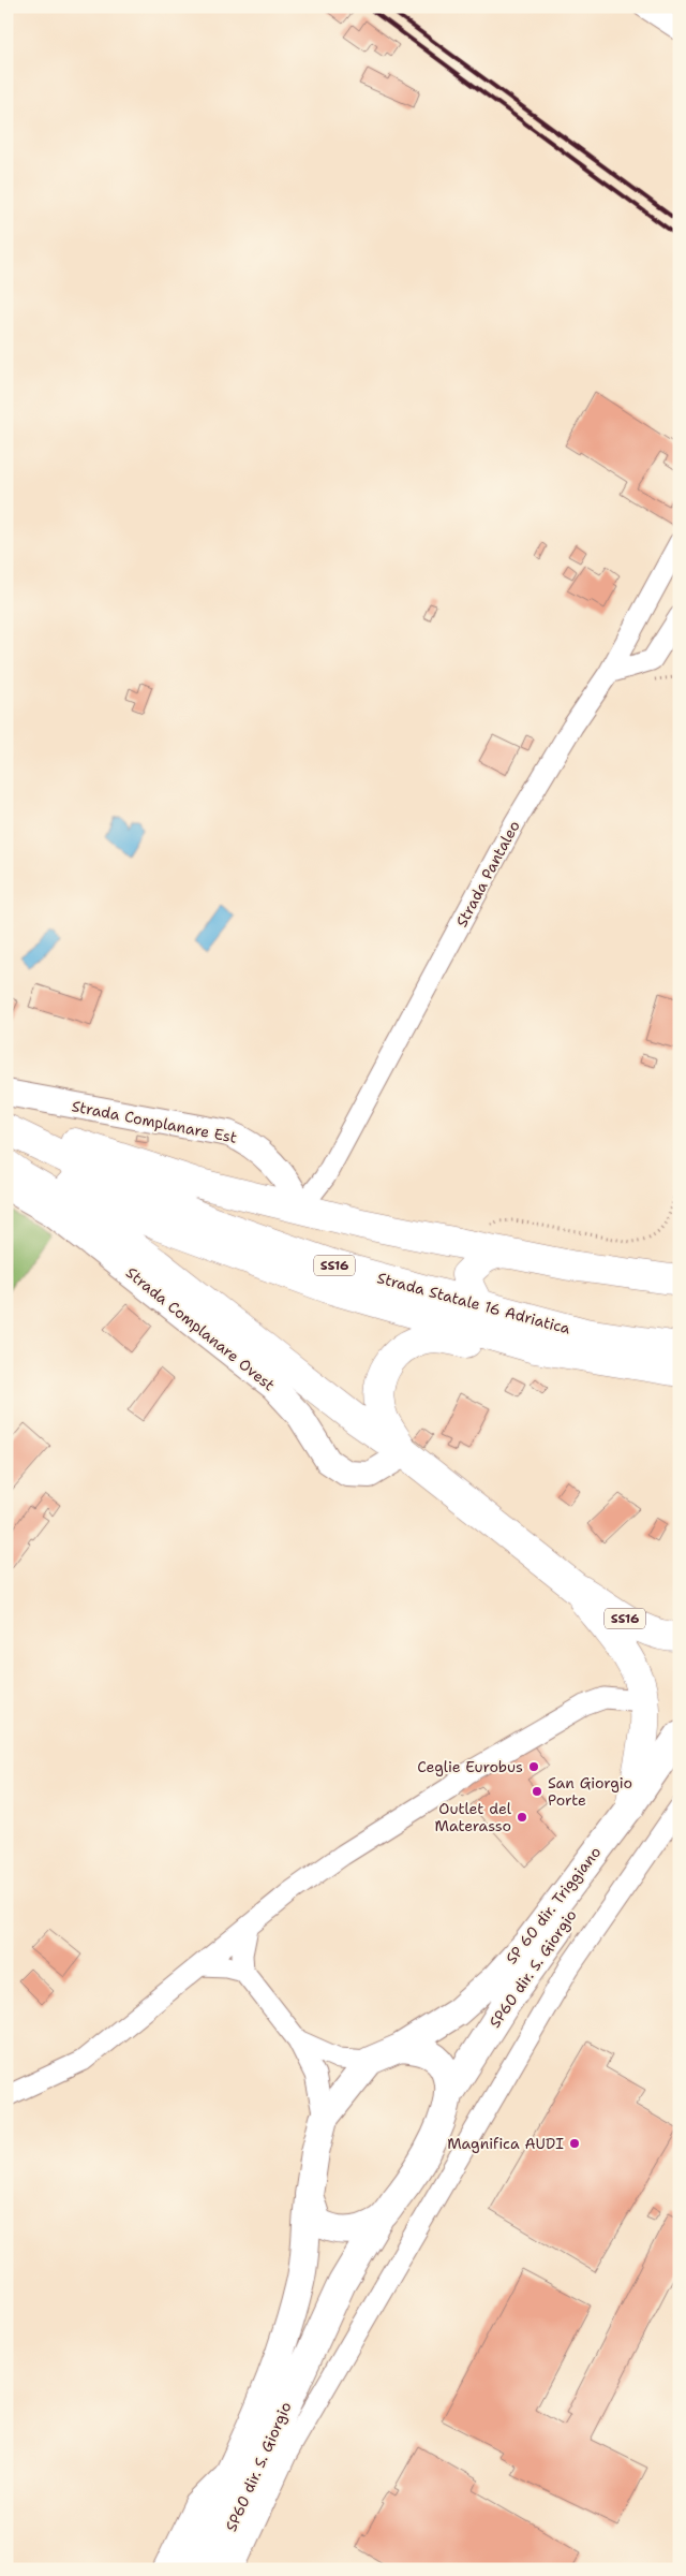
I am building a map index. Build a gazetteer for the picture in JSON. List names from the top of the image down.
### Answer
{
  "streets": {
    "highway": ["SS16", "Strada Statale 16 Adriatica"],
    "main road": ["SP 60 dir. Triggiano", "SP60 dir. S. Giorgio"],
    "street": ["Strada Pantaleo", "Strada Complanare Est", "Strada Complanare Ovest"]
  },
  "crossings": [
    ["Strada Pantaleo", "Strada Complanare Est"],
    ["Strada Pantaleo", "SS16"],
    ["Strada Complanare Est", "SS16"],
    ["SS16", "Strada Statale 16 Adriatica"],
    ["SS16", "Strada Complanare Ovest"]
  ],
  "places": [
    "Ceglie Eurobus",
    "San Giorgio Porte",
    "Outlet del Materasso",
    "Magnifica AUDI"
  ]
}
